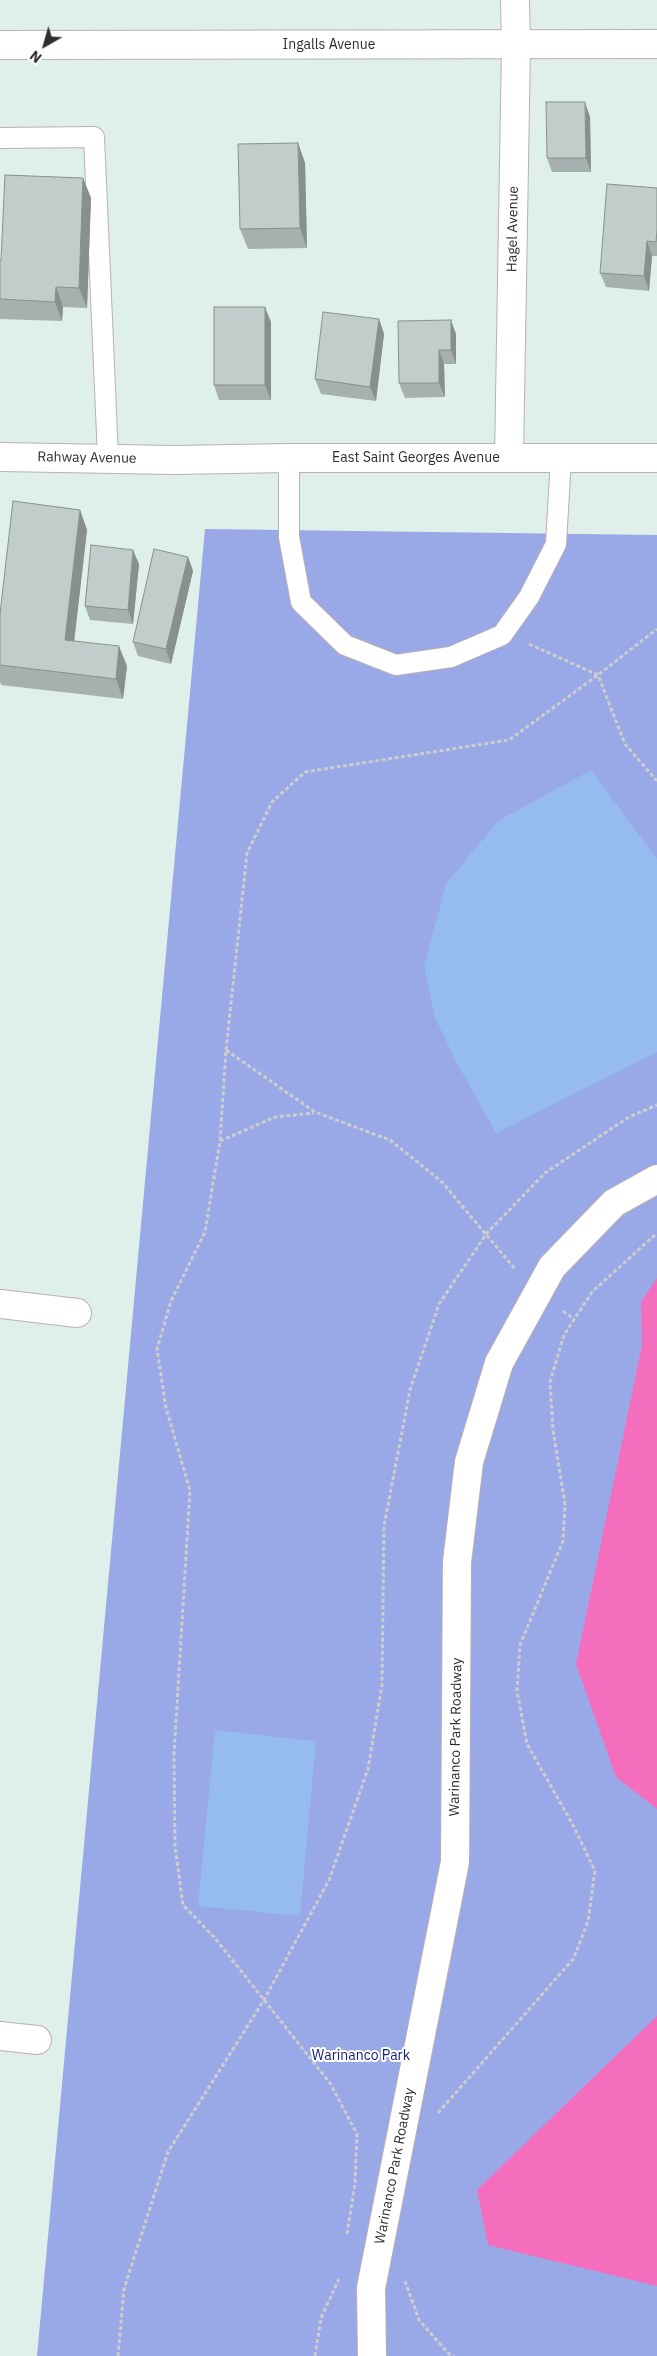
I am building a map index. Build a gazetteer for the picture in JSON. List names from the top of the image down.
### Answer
{
  "streets": {
    "street": [
      "Ingalls Avenue",
      "Hagel Avenue",
      "Rahway Avenue",
      "East Saint Georges Avenue",
      "Warinanco Park Roadway"
    ]
  },
  "crossings": [
    ["Ingalls Avenue", "Hagel Avenue"],
    ["Hagel Avenue", "East Saint Georges Avenue"],
    ["Rahway Avenue", "East Saint Georges Avenue"]
  ],
  "parks": ["Warinanco Park"],
  "north": "bottom left"
}
